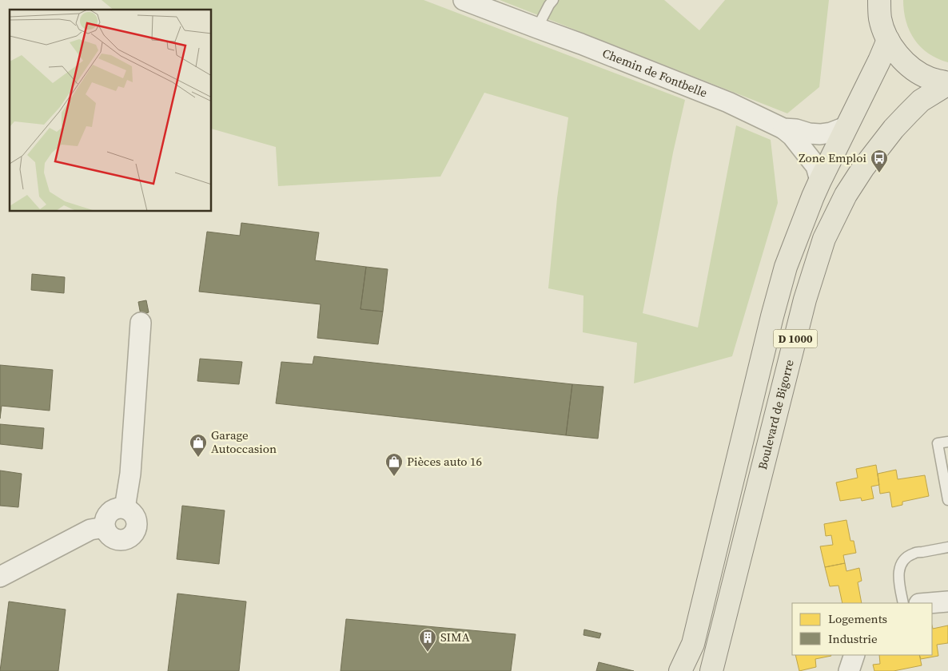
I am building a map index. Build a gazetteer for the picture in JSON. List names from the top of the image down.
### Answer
{
  "streets": {
    "main road": ["D 1000", "Boulevard de Bigorre"],
    "street": ["Chemin de Fontbelle"]
  },
  "crossings": [
    ["Chemin de Fontbelle", "D 1000"]
  ],
  "places": {
    "bus stop": ["Zone Emploi"],
    "shop": ["Garage Autoccasion", "Pièces auto 16"],
    "building": ["SIMA"]
  },
  "legend": ["Logements", "Industrie"]
}
